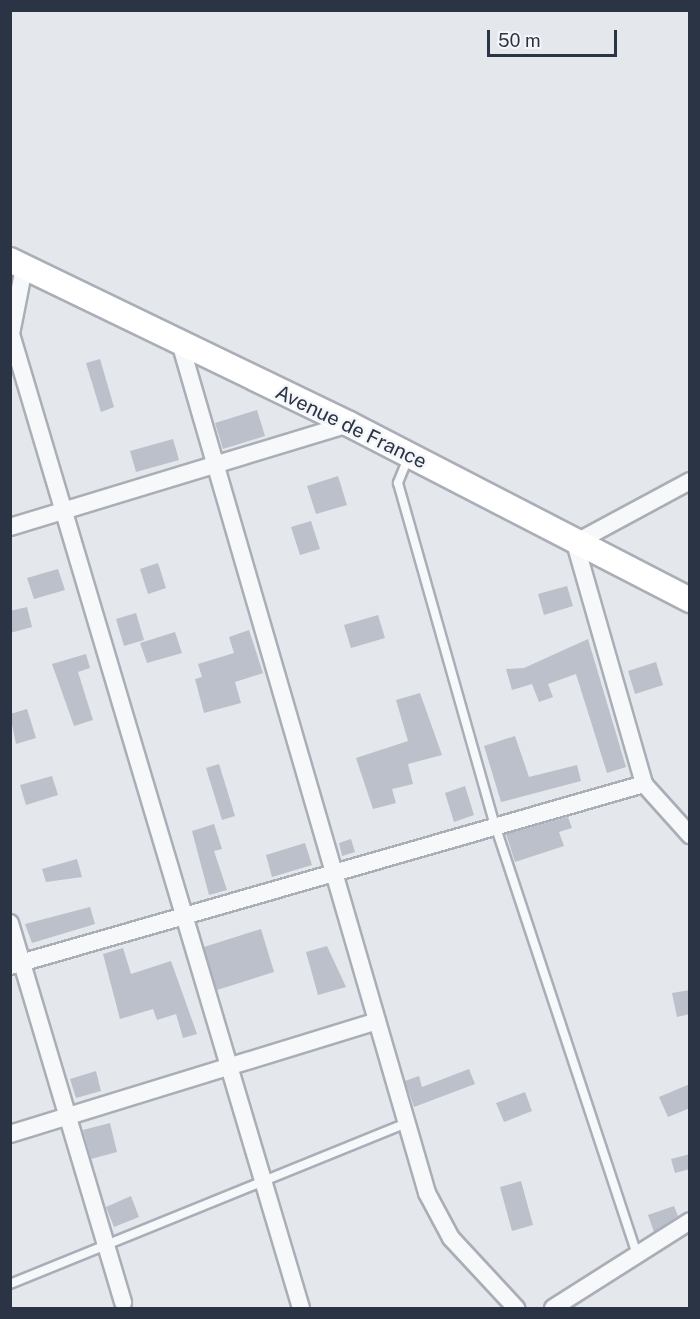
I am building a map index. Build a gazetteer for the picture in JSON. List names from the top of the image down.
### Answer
{
  "streets": {
    "main road": ["Avenue de France"]
  },
  "scale_bar": "50 m"
}
